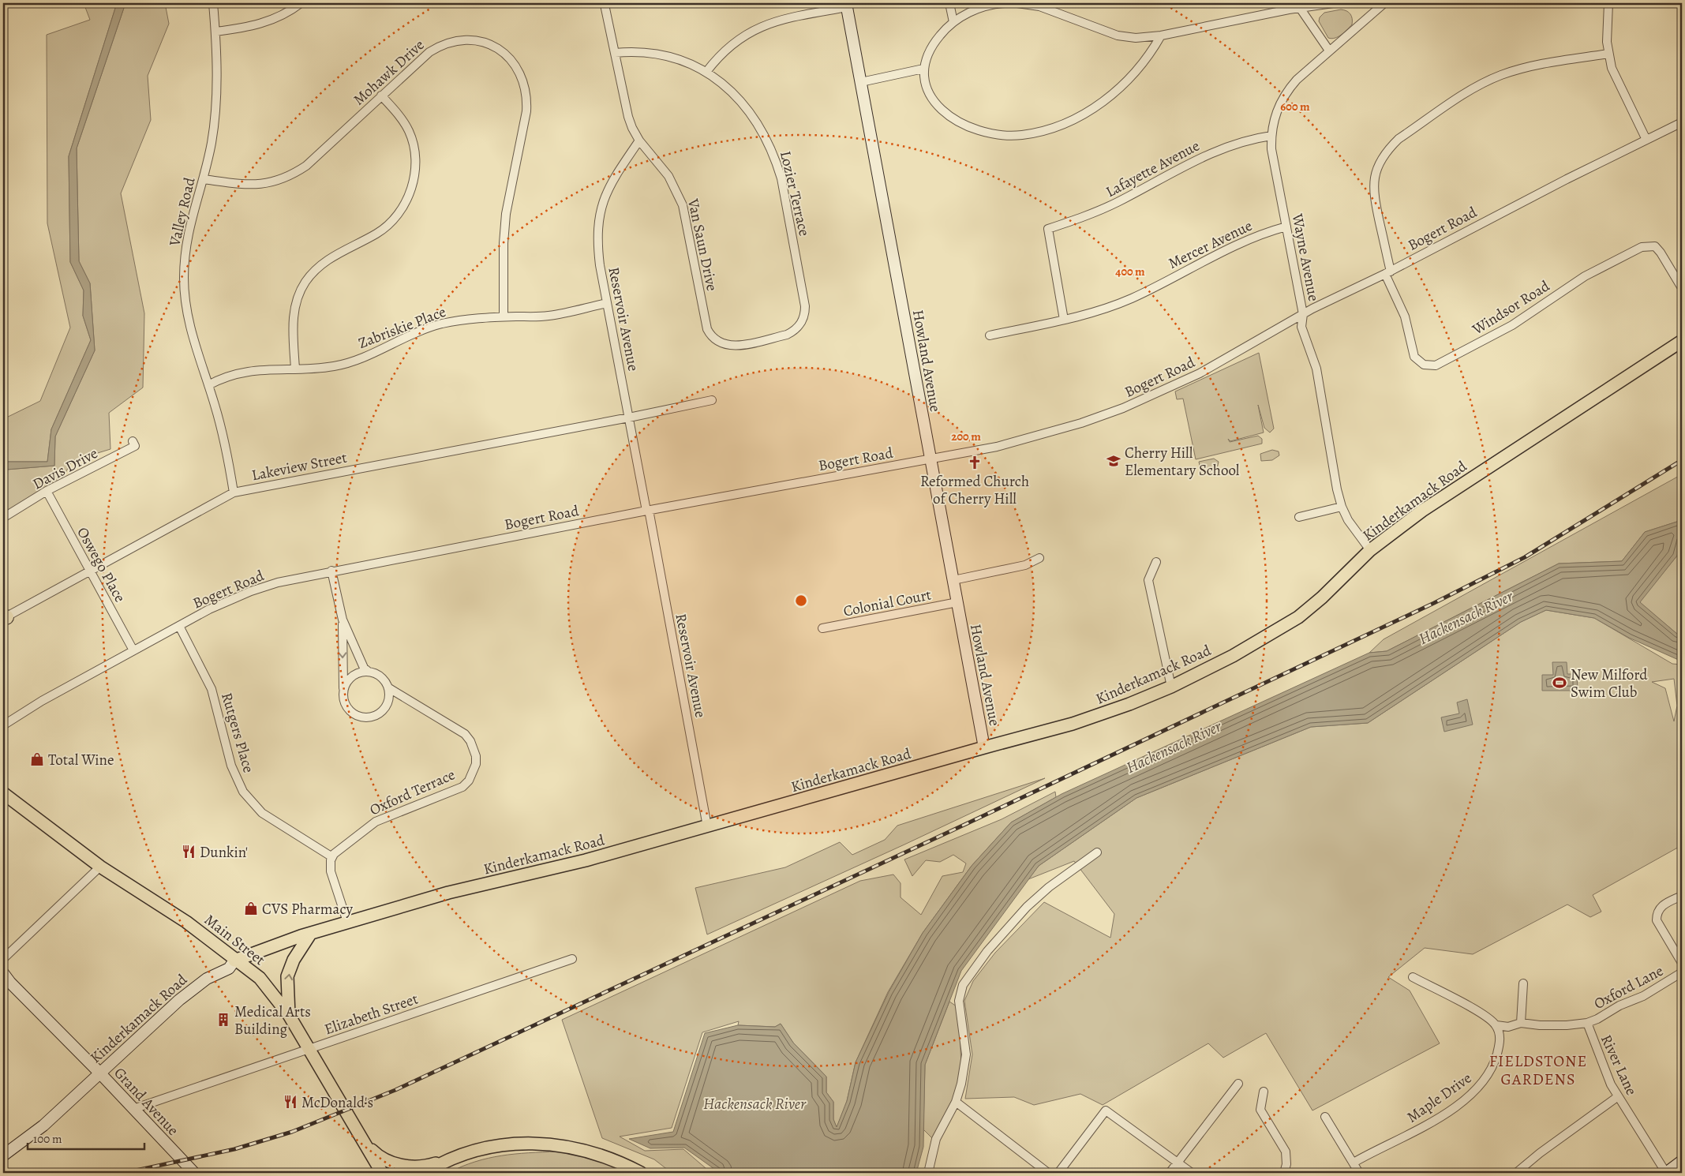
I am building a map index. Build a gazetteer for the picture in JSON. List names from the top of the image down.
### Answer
{
  "streets": {
    "main road": ["Kinderkamack Road", "Main Street"],
    "street": [
      "Mohawk Drive",
      "Lafayette Avenue",
      "Lozier Terrace",
      "Valley Road",
      "Bogert Road",
      "Mercer Avenue",
      "Van Saun Drive",
      "Wayne Avenue",
      "Windsor Road",
      "Reservoir Avenue",
      "Zabriskie Place",
      "Howland Avenue",
      "Lakeview Street",
      "Davis Drive",
      "Oswego Place",
      "Colonial Court",
      "Rutgers Place",
      "Oxford Terrace",
      "Oxford Lane",
      "Elizabeth Street",
      "River Lane",
      "Maple Drive",
      "Grand Avenue"
    ]
  },
  "crossings": [
    ["Mohawk Drive", "Valley Road"],
    ["Mohawk Drive", "Zabriskie Place"],
    ["Lafayette Avenue", "Mercer Avenue"],
    ["Lafayette Avenue", "Wayne Avenue"],
    ["Lozier Terrace", "Van Saun Drive"],
    ["Valley Road", "Zabriskie Place"],
    ["Valley Road", "Lakeview Street"],
    ["Bogert Road", "Wayne Avenue"],
    ["Bogert Road", "Windsor Road"],
    ["Bogert Road", "Reservoir Avenue"],
    ["Bogert Road", "Howland Avenue"],
    ["Bogert Road", "Oswego Place"],
    ["Bogert Road", "Rutgers Place"],
    ["Bogert Road", "Oxford Terrace"],
    ["Mercer Avenue", "Wayne Avenue"],
    ["Van Saun Drive", "Reservoir Avenue"],
    ["Wayne Avenue", "Kinderkamack Road"],
    ["Reservoir Avenue", "Zabriskie Place"],
    ["Reservoir Avenue", "Lakeview Street"],
    ["Reservoir Avenue", "Kinderkamack Road"],
    ["Howland Avenue", "Kinderkamack Road"],
    ["Howland Avenue", "Colonial Court"],
    ["Lakeview Street", "Oswego Place"],
    ["Davis Drive", "Oswego Place"],
    ["Kinderkamack Road", "Main Street"],
    ["Kinderkamack Road", "Grand Avenue"],
    ["Rutgers Place", "Oxford Terrace"],
    ["Main Street", "Elizabeth Street"],
    ["Oxford Lane", "River Lane"],
    ["Elizabeth Street", "Grand Avenue"]
  ],
  "districts": ["FIELDSTONE GARDENS"],
  "water": ["Hackensack River"],
  "places": {
    "school or university": ["Cherry Hill Elementary School"],
    "church": ["Reformed Church of Cherry Hill"],
    "sports": ["New Milford Swim Club"],
    "shop": ["Total Wine", "CVS Pharmacy"],
    "restaurant": ["Dunkin'", "McDonald's"],
    "building": ["Medical Arts Building"]
  },
  "scale_bar": "100 m",
  "rings": ["600 m", "400 m", "200 m"]
}
